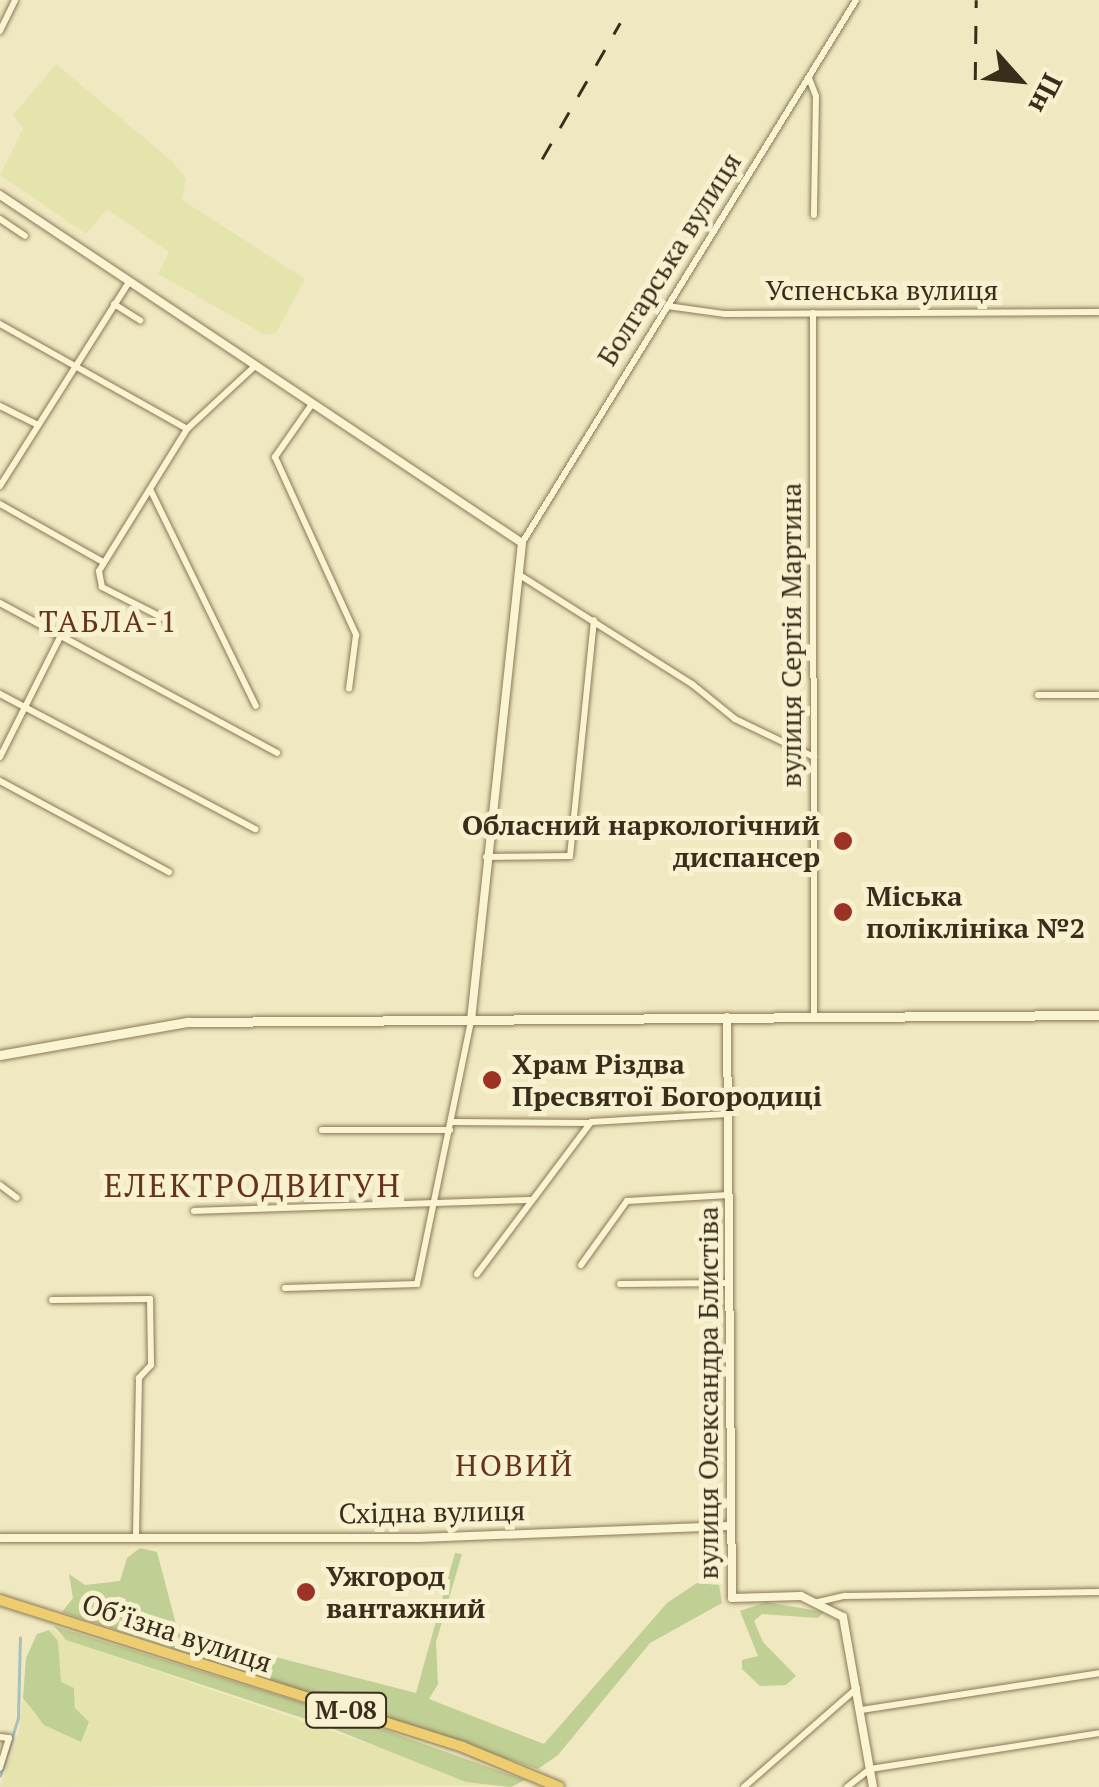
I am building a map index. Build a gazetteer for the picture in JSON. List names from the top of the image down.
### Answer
{
  "streets": {
    "highway": ["Обʼїзна вулиця", "М-08"],
    "street": [
      "Болгарська вулиця",
      "Успенська вулиця",
      "вулиця Сергія Мартина",
      "вулиця Олександра Блистіва",
      "Східна вулиця"
    ]
  },
  "crossings": [
    ["Болгарська вулиця", "Успенська вулиця"],
    ["Успенська вулиця", "вулиця Сергія Мартина"],
    ["вулиця Олександра Блистіва", "Східна вулиця"]
  ],
  "districts": ["ТАБЛА-1", "ЕЛЕКТРОДВИГУН", "НОВИЙ"],
  "places": [
    "Обласний наркологічний диспансер",
    "Міська поліклініка №2",
    "Храм Різдва Пресвятої Богородиці",
    "Ужгород вантажний"
  ],
  "north": "bottom right"
}
